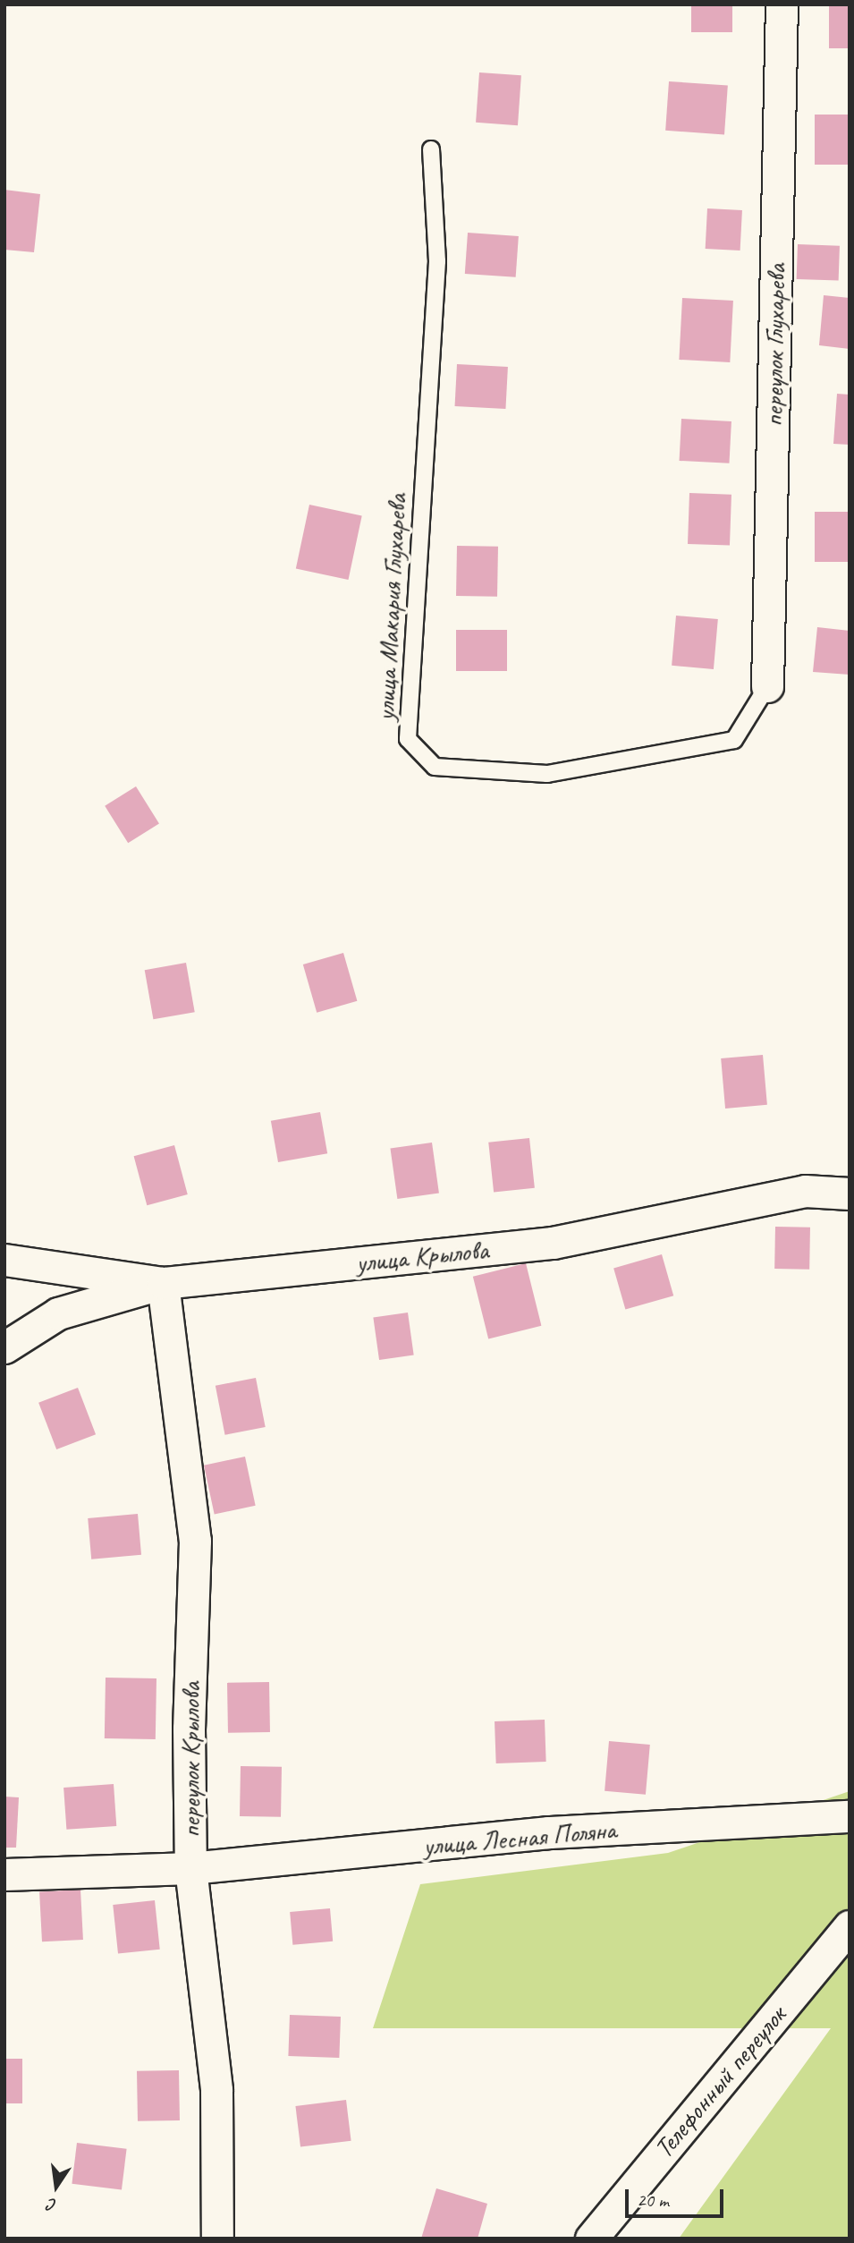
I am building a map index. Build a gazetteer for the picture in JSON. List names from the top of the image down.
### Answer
{
  "streets": {
    "street": [
      "переулок Глухарева",
      "улица Крылова",
      "переулок Крылова",
      "улица Лесная Поляна",
      "Телефонный переулок"
    ],
    "lane": ["улица Макария Глухарева"]
  },
  "crossings": [
    ["переулок Глухарева", "улица Макария Глухарева"],
    ["улица Крылова", "переулок Крылова"],
    ["переулок Крылова", "улица Лесная Поляна"]
  ],
  "scale_bar": "20 m",
  "north": "bottom"
}
